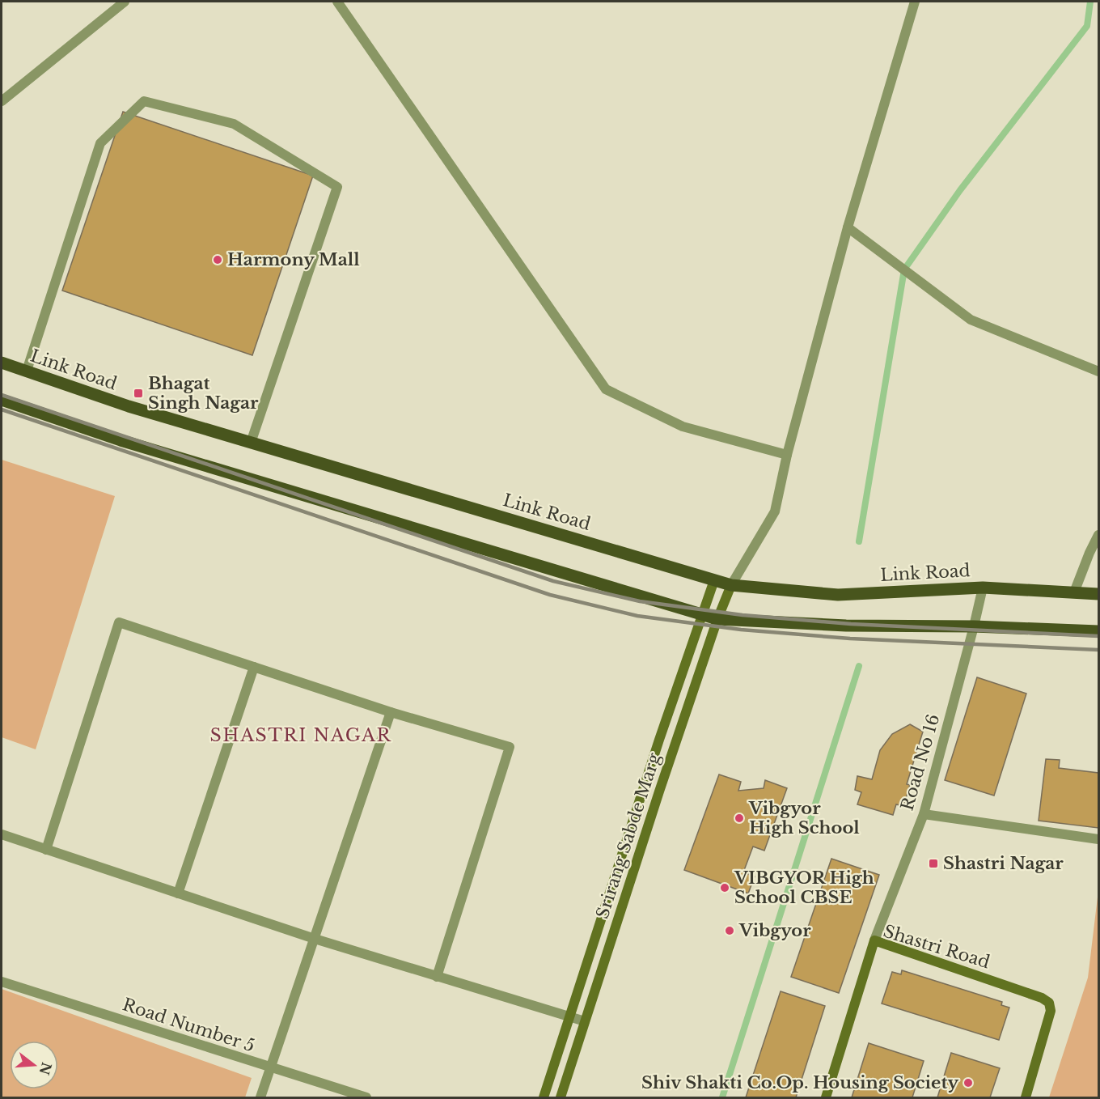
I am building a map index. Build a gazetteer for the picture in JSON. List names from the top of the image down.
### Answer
{
  "streets": {
    "main road": ["Link Road"],
    "street": [
      "Road No 16",
      "Srirang Sabde Marg",
      "Shastri Road",
      "Road Number 5"
    ]
  },
  "crossings": [
    ["Link Road", "Road No 16"],
    ["Link Road", "Srirang Sabde Marg"],
    ["Road No 16", "Shastri Road"]
  ],
  "districts": ["SHASTRI NAGAR"],
  "places": {
    "other": [
      "Harmony Mall",
      "Vibgyor High School",
      "VIBGYOR High School CBSE",
      "Vibgyor",
      "Shiv Shakti Co.Op. Housing Society"
    ],
    "transit": ["Bhagat Singh Nagar", "Shastri Nagar"]
  },
  "north": "right"
}
